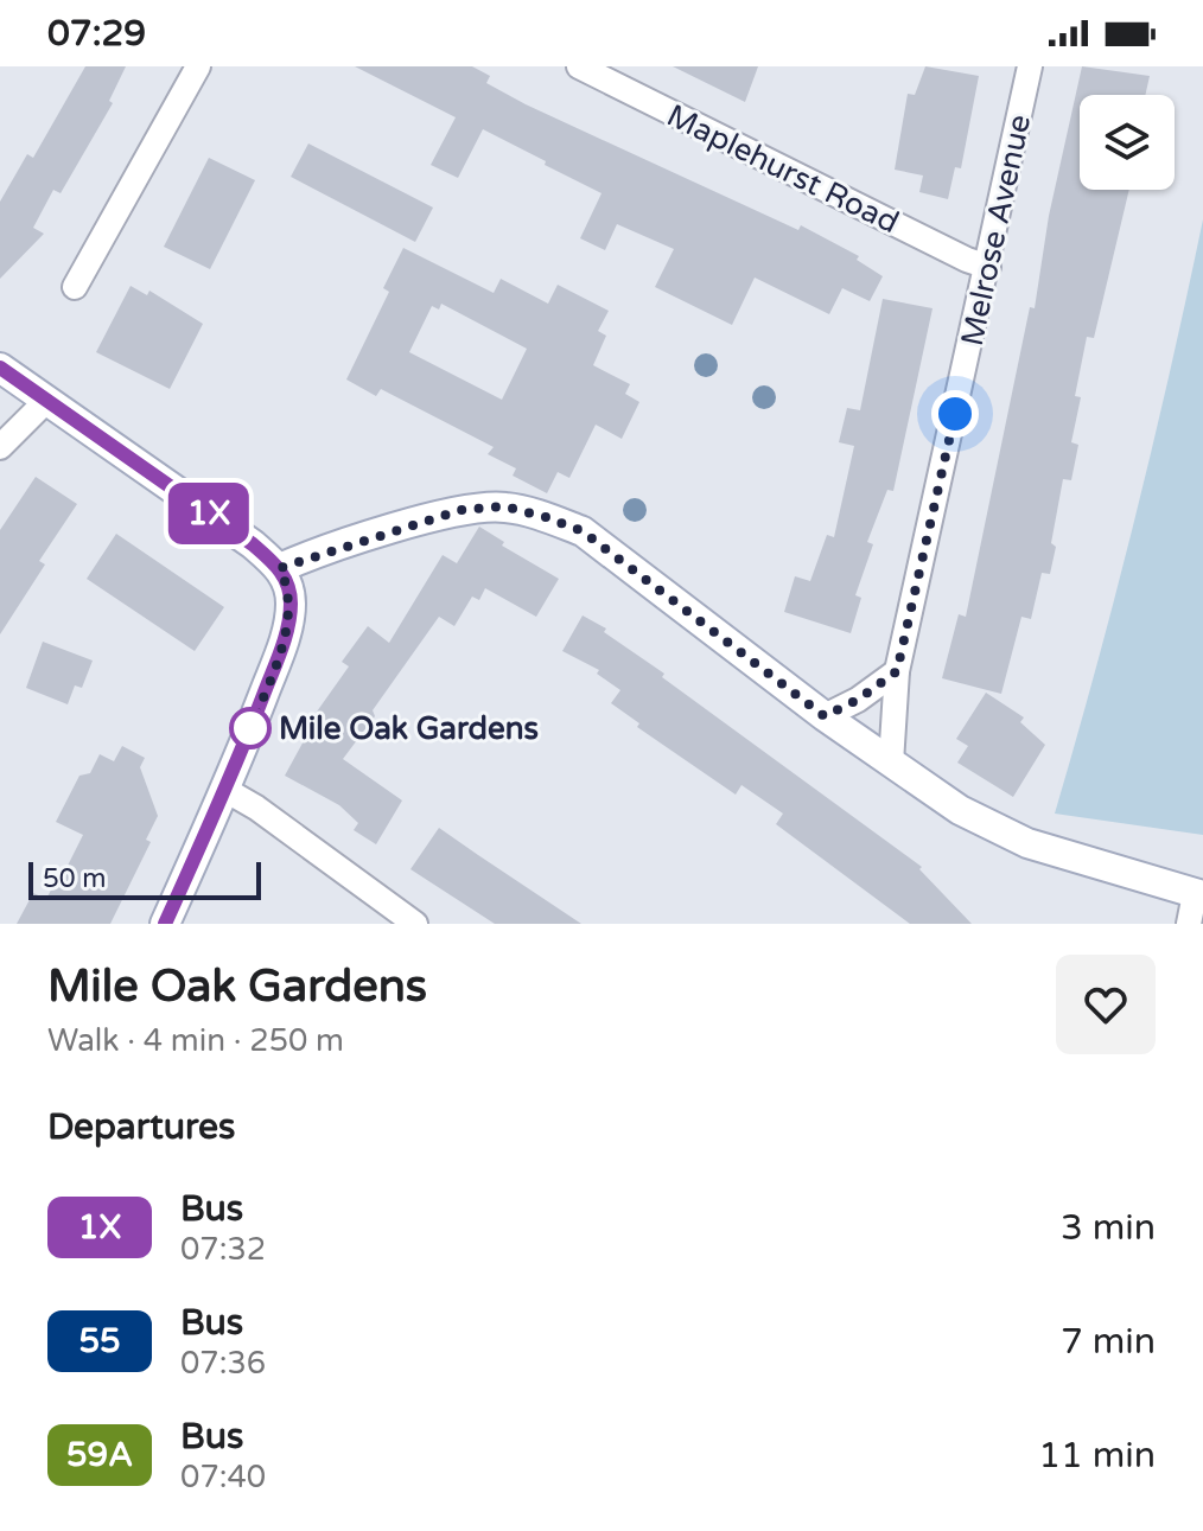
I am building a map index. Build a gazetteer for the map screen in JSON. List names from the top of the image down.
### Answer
{
  "streets": {
    "street": ["Maplehurst Road", "Melrose Avenue"]
  },
  "crossings": [
    ["Maplehurst Road", "Melrose Avenue"]
  ],
  "places": ["Mile Oak Gardens"],
  "lines": ["bus line 1X"],
  "scale_bar": "50 m",
  "page": {
    "status": "07:29",
    "on_map": "1X",
    "scale": "50 m",
    "heading": [
      ["Mile Oak Gardens", "Walk · 4 min · 250 m"],
      "Departures"
    ],
    "list": [
      {
        "mark": "1X",
        "name": "Bus",
        "note": "07:32",
        "value": "3 min"
      },
      {
        "mark": "55",
        "name": "Bus",
        "note": "07:36",
        "value": "7 min"
      },
      {
        "mark": "59A",
        "name": "Bus",
        "note": "07:40",
        "value": "11 min"
      }
    ]
  }
}
